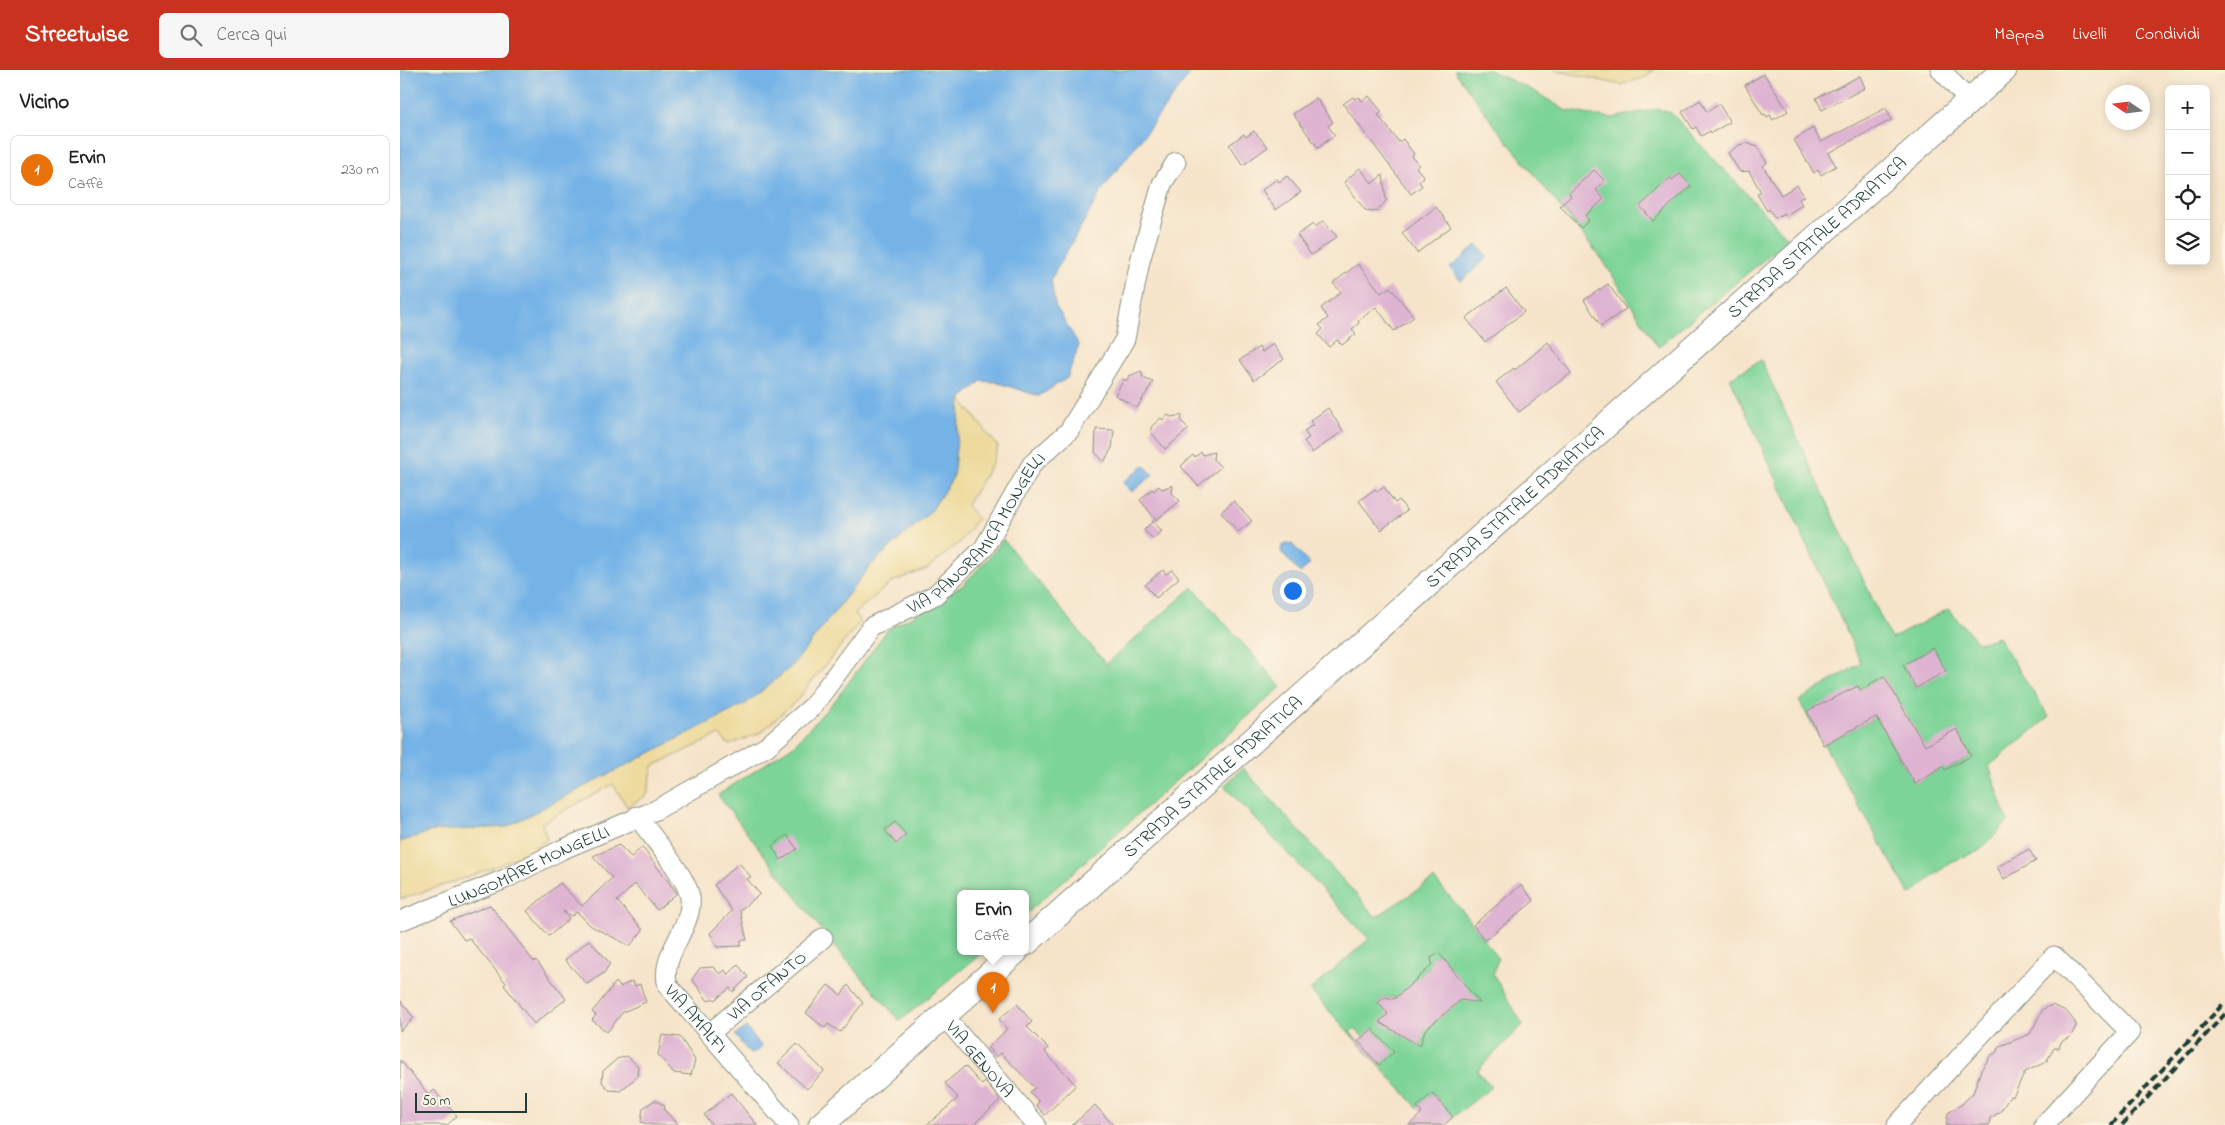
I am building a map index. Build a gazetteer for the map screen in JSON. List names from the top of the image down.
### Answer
{
  "streets": {
    "main road": ["STRADA STATALE ADRIATICA"],
    "street": [
      "VIA PANORAMICA MONGELLI",
      "LUNGOMARE MONGELLI",
      "VIA OFANTO",
      "VIA AMALFI",
      "VIA GENOVA"
    ]
  },
  "crossings": [
    ["VIA PANORAMICA MONGELLI", "LUNGOMARE MONGELLI"],
    ["LUNGOMARE MONGELLI", "VIA AMALFI"],
    ["VIA OFANTO", "VIA AMALFI"]
  ],
  "scale_bar": "50 m",
  "north": "left",
  "page": {
    "header": "Streetwise",
    "search": "Cerca qui",
    "nav": ["Mappa", "Livelli", "Condividi"],
    "heading": "Vicino",
    "map_buttons": ["+", "−"],
    "list": [
      {
        "mark": "1",
        "name": "Ervin",
        "note": "Caffè",
        "value": "230 m"
      }
    ],
    "popup": ["Ervin", "Caffè"],
    "pins": "1",
    "scale": "50 m"
  }
}
